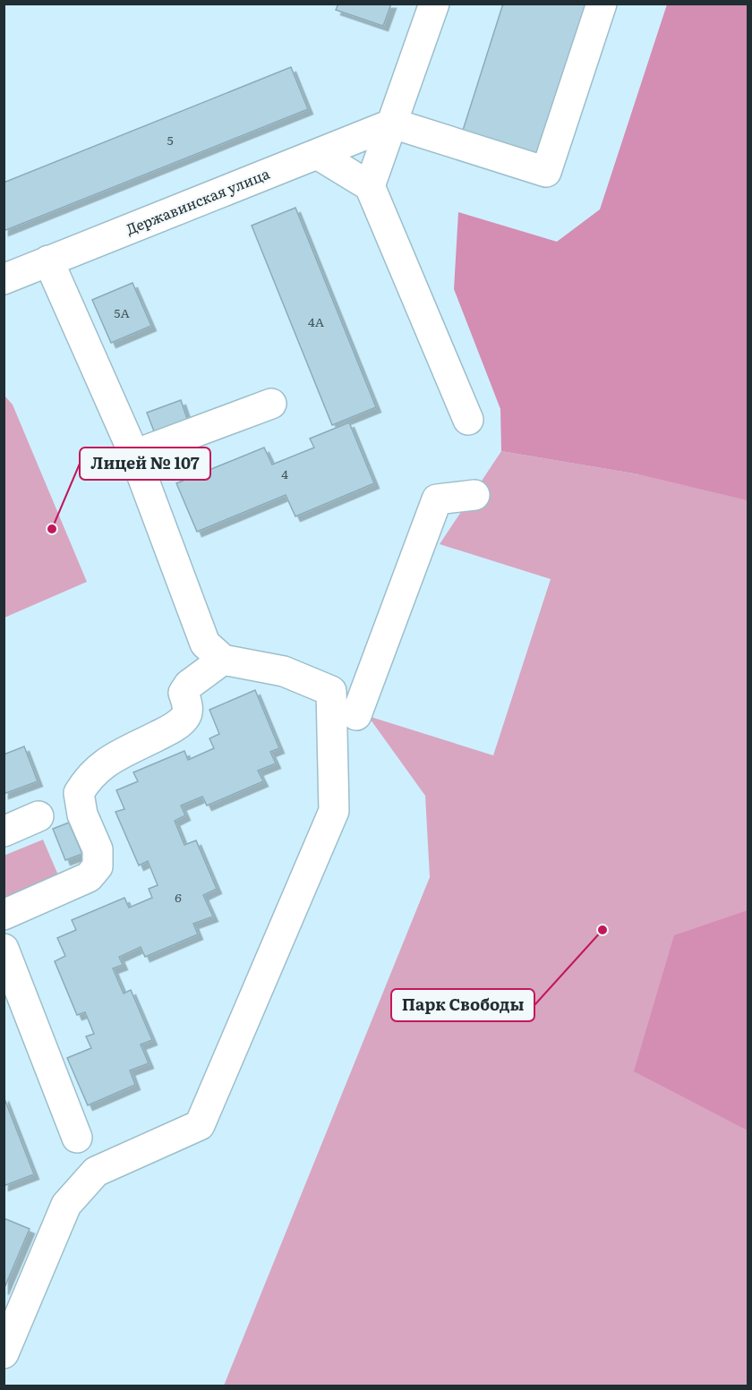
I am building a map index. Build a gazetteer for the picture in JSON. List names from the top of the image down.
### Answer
{
  "streets": {
    "street": ["Державинская улица"]
  },
  "places": ["Лицей № 107", "Парк Свободы"],
  "house_numbers": [
    "5",
    "5А",
    "4А",
    "4",
    "6"
  ]
}
